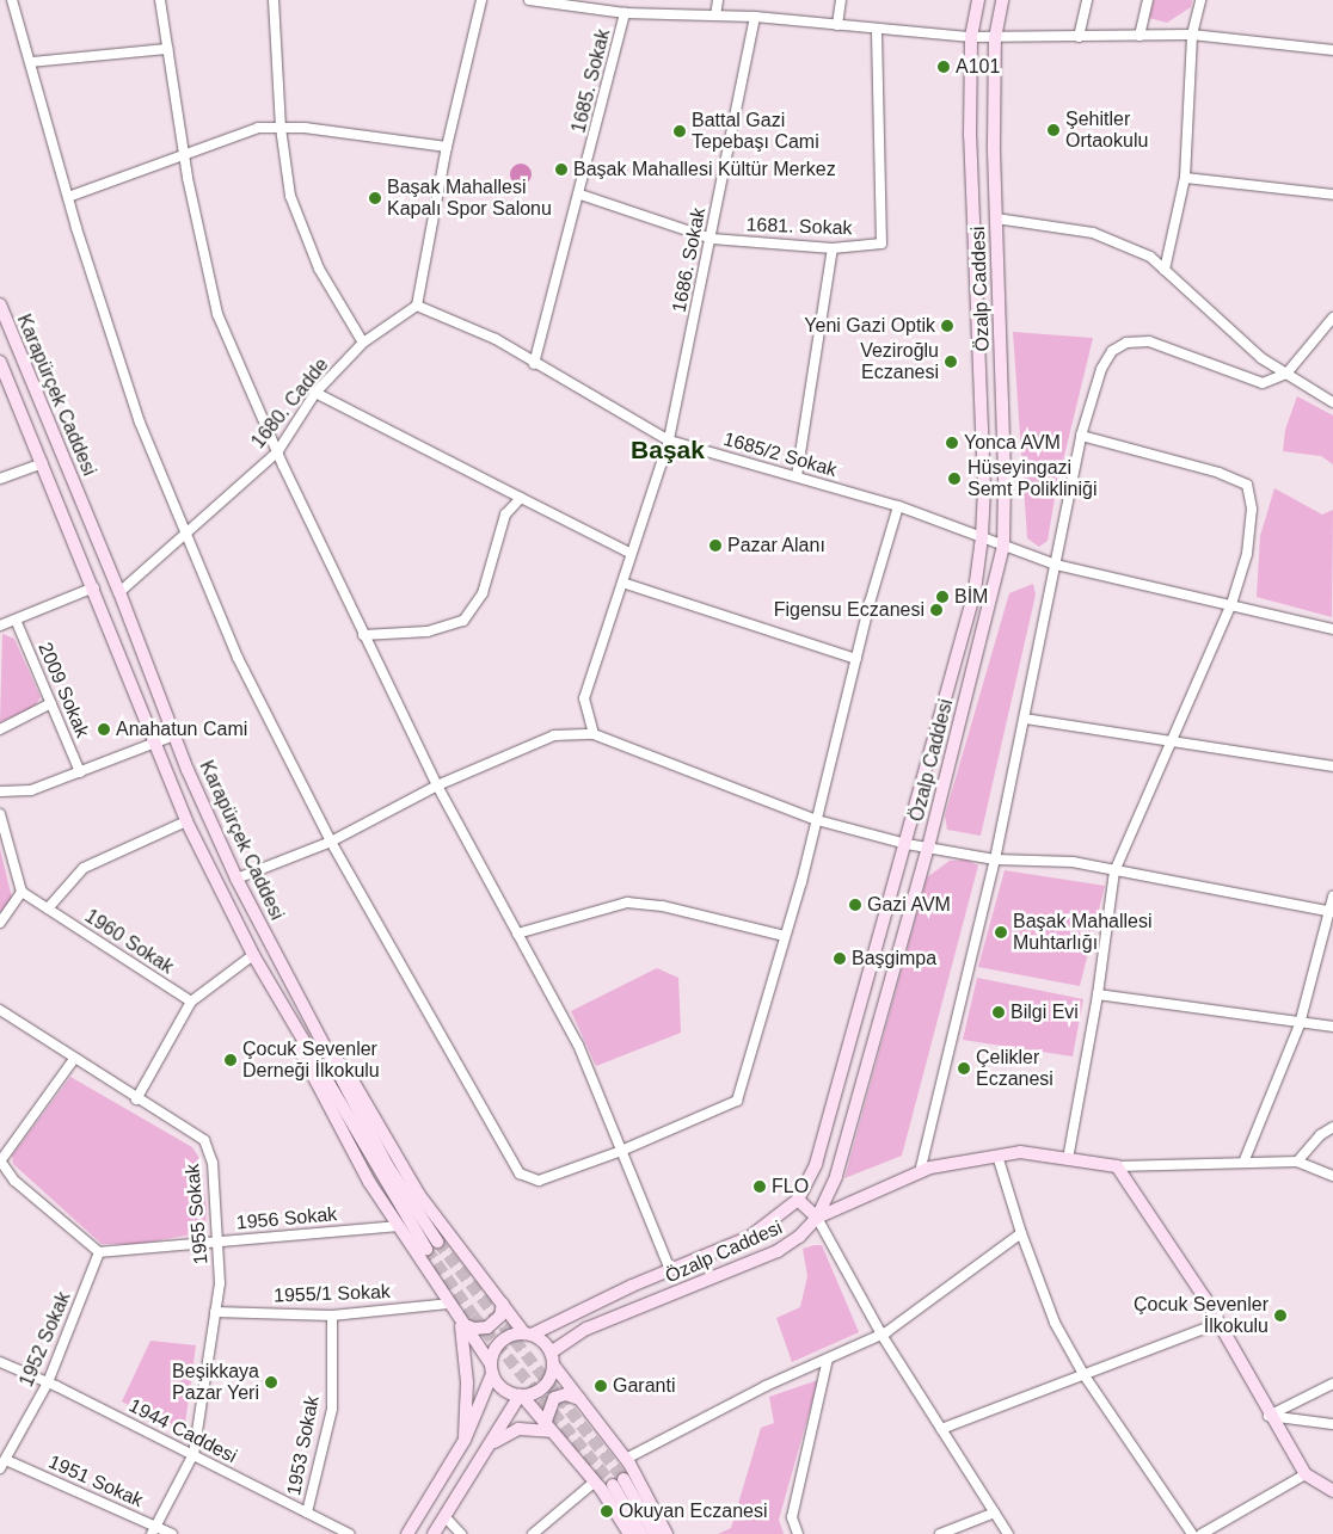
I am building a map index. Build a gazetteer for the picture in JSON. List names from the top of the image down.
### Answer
{
  "streets": {
    "main road": ["Özalp Caddesi", "Karapürçek Caddesi"],
    "street": [
      "1685. Sokak",
      "1681. Sokak",
      "1686. Sokak",
      "1680. Cadde",
      "1685/2 Sokak",
      "2009 Sokak",
      "1960 Sokak",
      "1955 Sokak",
      "1956 Sokak",
      "1955/1 Sokak",
      "1952 Sokak",
      "1944 Caddesi",
      "1953 Sokak",
      "1951 Sokak"
    ]
  },
  "crossings": [
    ["1685. Sokak", "1681. Sokak"],
    ["1685. Sokak", "1685/2 Sokak"],
    ["1681. Sokak", "1686. Sokak"],
    ["1686. Sokak", "1685/2 Sokak"],
    ["Özalp Caddesi", "1685/2 Sokak"],
    ["Karapürçek Caddesi", "1680. Cadde"],
    ["1680. Cadde", "1685/2 Sokak"],
    ["1955 Sokak", "1956 Sokak"],
    ["1955 Sokak", "1955/1 Sokak"],
    ["1955 Sokak", "1944 Caddesi"],
    ["1955 Sokak", "1951 Sokak"],
    ["1956 Sokak", "1952 Sokak"],
    ["1955/1 Sokak", "1953 Sokak"],
    ["1952 Sokak", "1944 Caddesi"],
    ["1952 Sokak", "1951 Sokak"],
    ["1944 Caddesi", "1953 Sokak"]
  ],
  "districts": ["Başak"],
  "places": [
    "A101",
    "Şehitler Ortaokulu",
    "Battal Gazi Tepebaşı Cami",
    "Başak Mahallesi Kültür Merkez",
    "Başak Mahallesi Kapalı Spor Salonu",
    "Yeni Gazi Optik",
    "Veziroğlu Eczanesi",
    "Yonca AVM",
    "Hüseyingazi Semt Polikliniği",
    "Pazar Alanı",
    "BİM",
    "Figensu Eczanesi",
    "Anahatun Cami",
    "Gazi AVM",
    "Başak Mahallesi Muhtarlığı",
    "Başgimpa",
    "Bilgi Evi",
    "Çocuk Sevenler Derneği İlkokulu",
    "Çelikler Eczanesi",
    "FLO",
    "Çocuk Sevenler İlkokulu",
    "Beşikkaya Pazar Yeri",
    "Garanti",
    "Okuyan Eczanesi"
  ]
}
